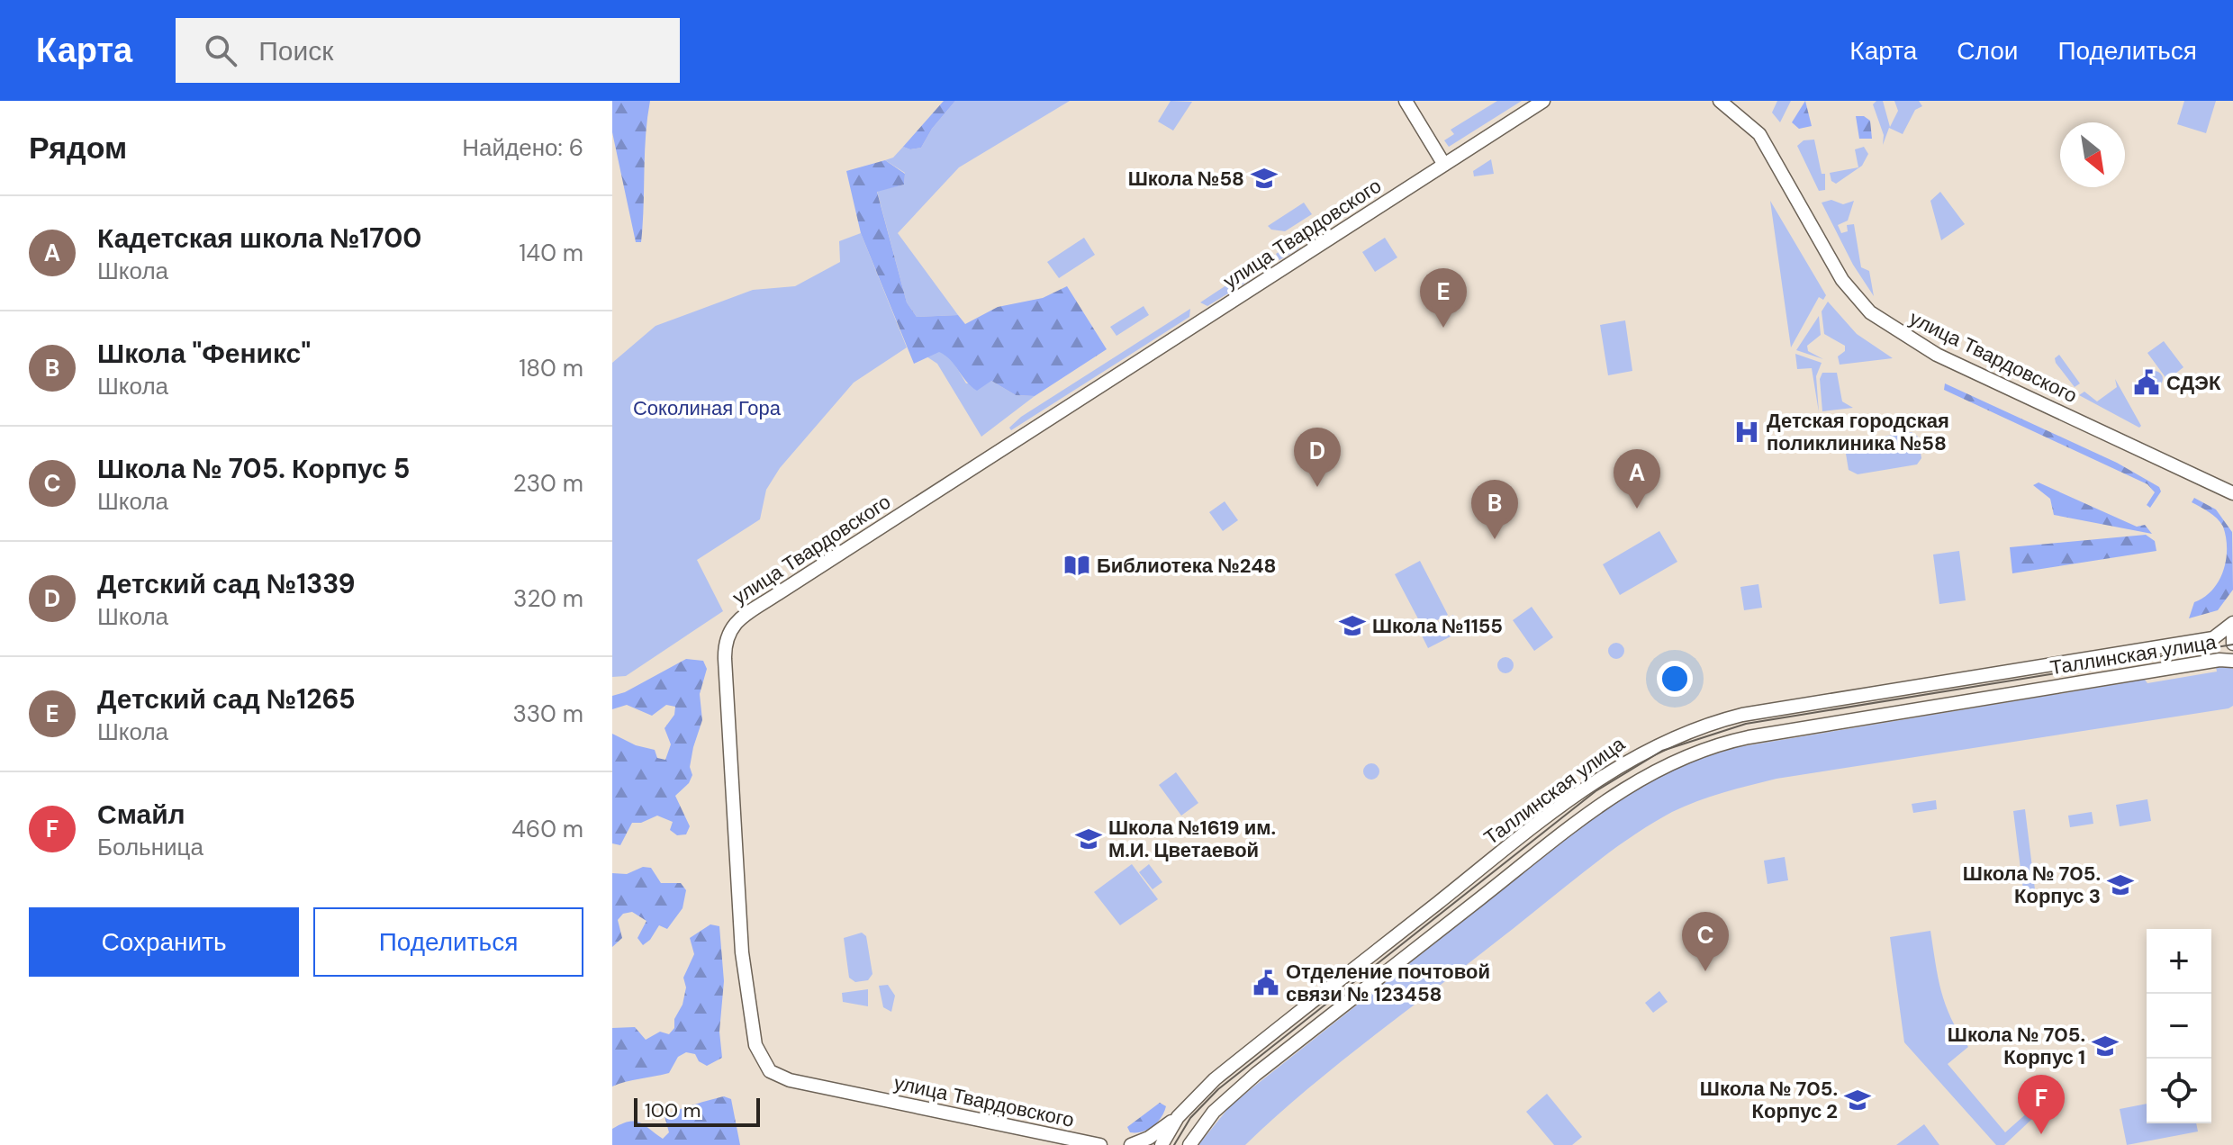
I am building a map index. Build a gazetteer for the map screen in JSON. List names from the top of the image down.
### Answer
{
  "streets": {
    "main road": ["улица Твардовского", "Таллинская улица"]
  },
  "parks": ["Соколиная Гора"],
  "places": {
    "school or university": [
      "Школа №58",
      "Школа №1155",
      "Школа №1619 им. М.И. Цветаевой",
      "Школа № 705. Корпус 3",
      "Школа № 705. Корпус 1",
      "Школа № 705. Корпус 2"
    ],
    "public building": ["СДЭК", "Отделение почтовой связи № 123458"],
    "hospital": ["Детская городская поликлиника №58"],
    "library": ["Библиотека №248"]
  },
  "scale_bar": "100 m",
  "north": "bottom right",
  "page": {
    "header": "Карта",
    "search": "Поиск",
    "nav": ["Карта", "Слои", "Поделиться"],
    "heading": ["Рядом", "Найдено: 6"],
    "list": [
      {
        "mark": "A",
        "name": "Кадетская школа №1700",
        "note": "Школа",
        "value": "140 m"
      },
      {
        "mark": "B",
        "name": "Школа \"Феникс\"",
        "note": "Школа",
        "value": "180 m"
      },
      {
        "mark": "C",
        "name": "Школа № 705. Корпус 5",
        "note": "Школа",
        "value": "230 m"
      },
      {
        "mark": "D",
        "name": "Детский сад №1339",
        "note": "Школа",
        "value": "320 m"
      },
      {
        "mark": "E",
        "name": "Детский сад №1265",
        "note": "Школа",
        "value": "330 m"
      },
      {
        "mark": "F",
        "name": "Смайл",
        "note": "Больница",
        "value": "460 m"
      }
    ],
    "pins": [
      "E",
      "D",
      "A",
      "B",
      "C",
      "F"
    ],
    "buttons": ["Сохранить", "Поделиться"],
    "map_buttons": ["+", "−"],
    "scale": "100 m"
  }
}
